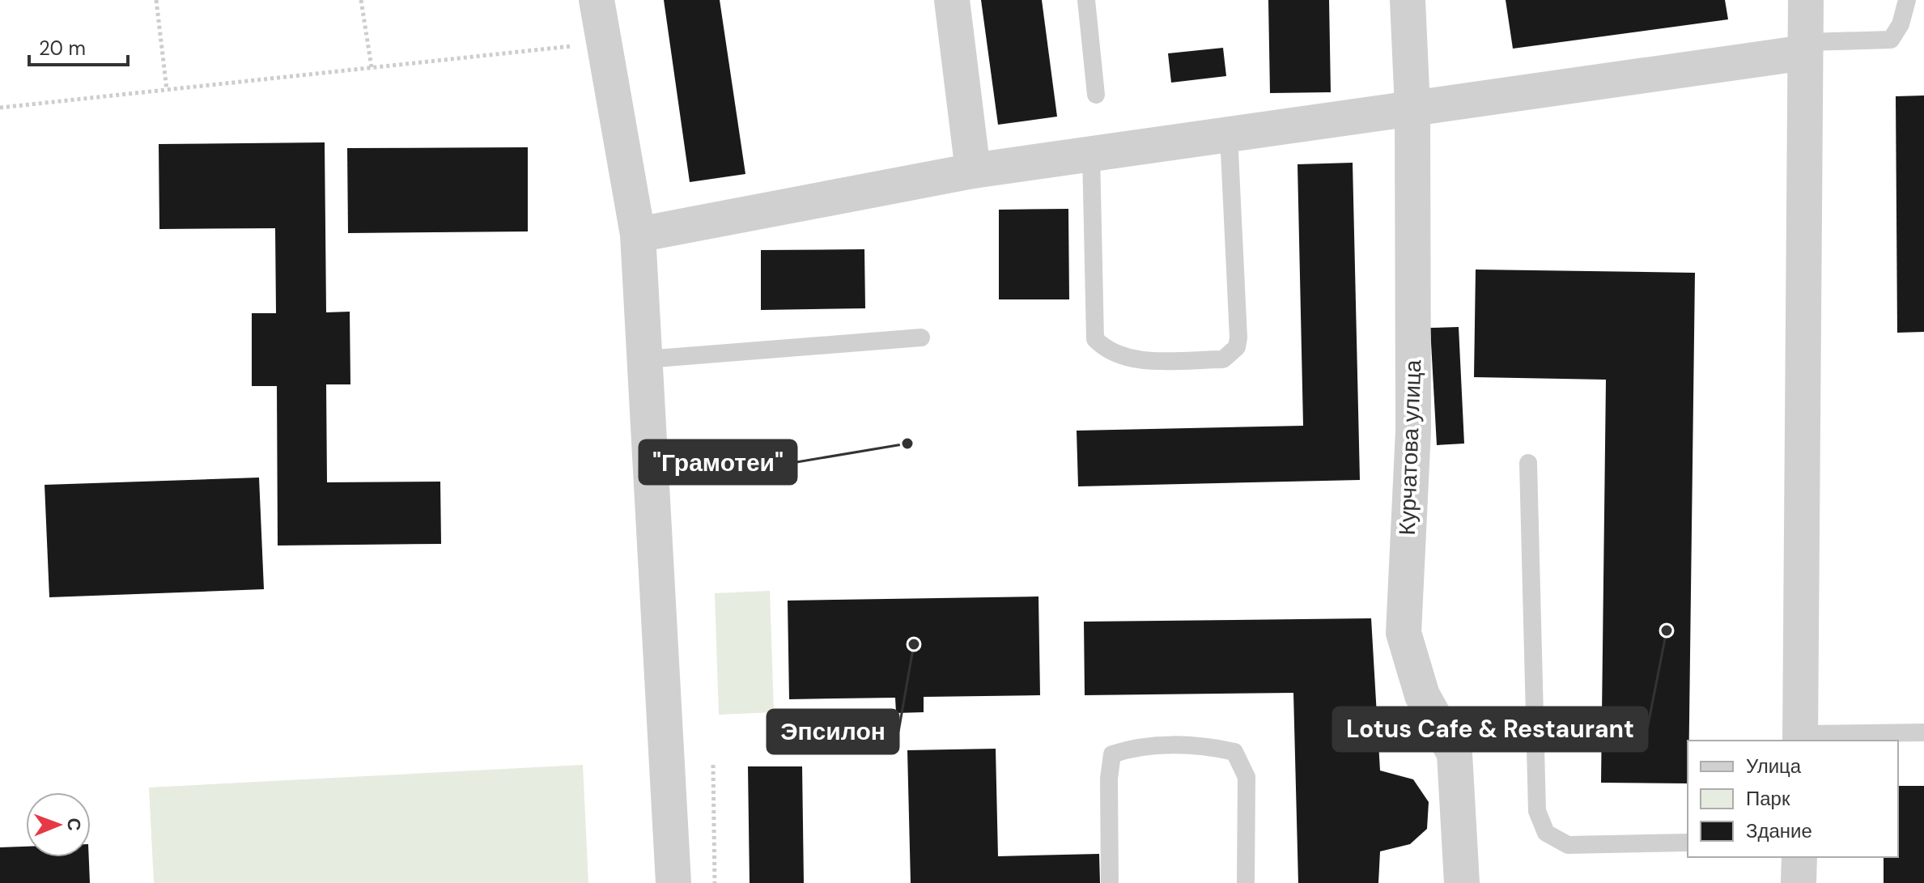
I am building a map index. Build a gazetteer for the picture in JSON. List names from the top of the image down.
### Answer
{
  "streets": {
    "street": ["Курчатова улица"]
  },
  "places": ["\"Грамотеи\"", "Lotus Cafe & Restaurant", "Эпсилон"],
  "legend": ["Улица", "Парк", "Здание"],
  "scale_bar": "20 m",
  "north": "right"
}
